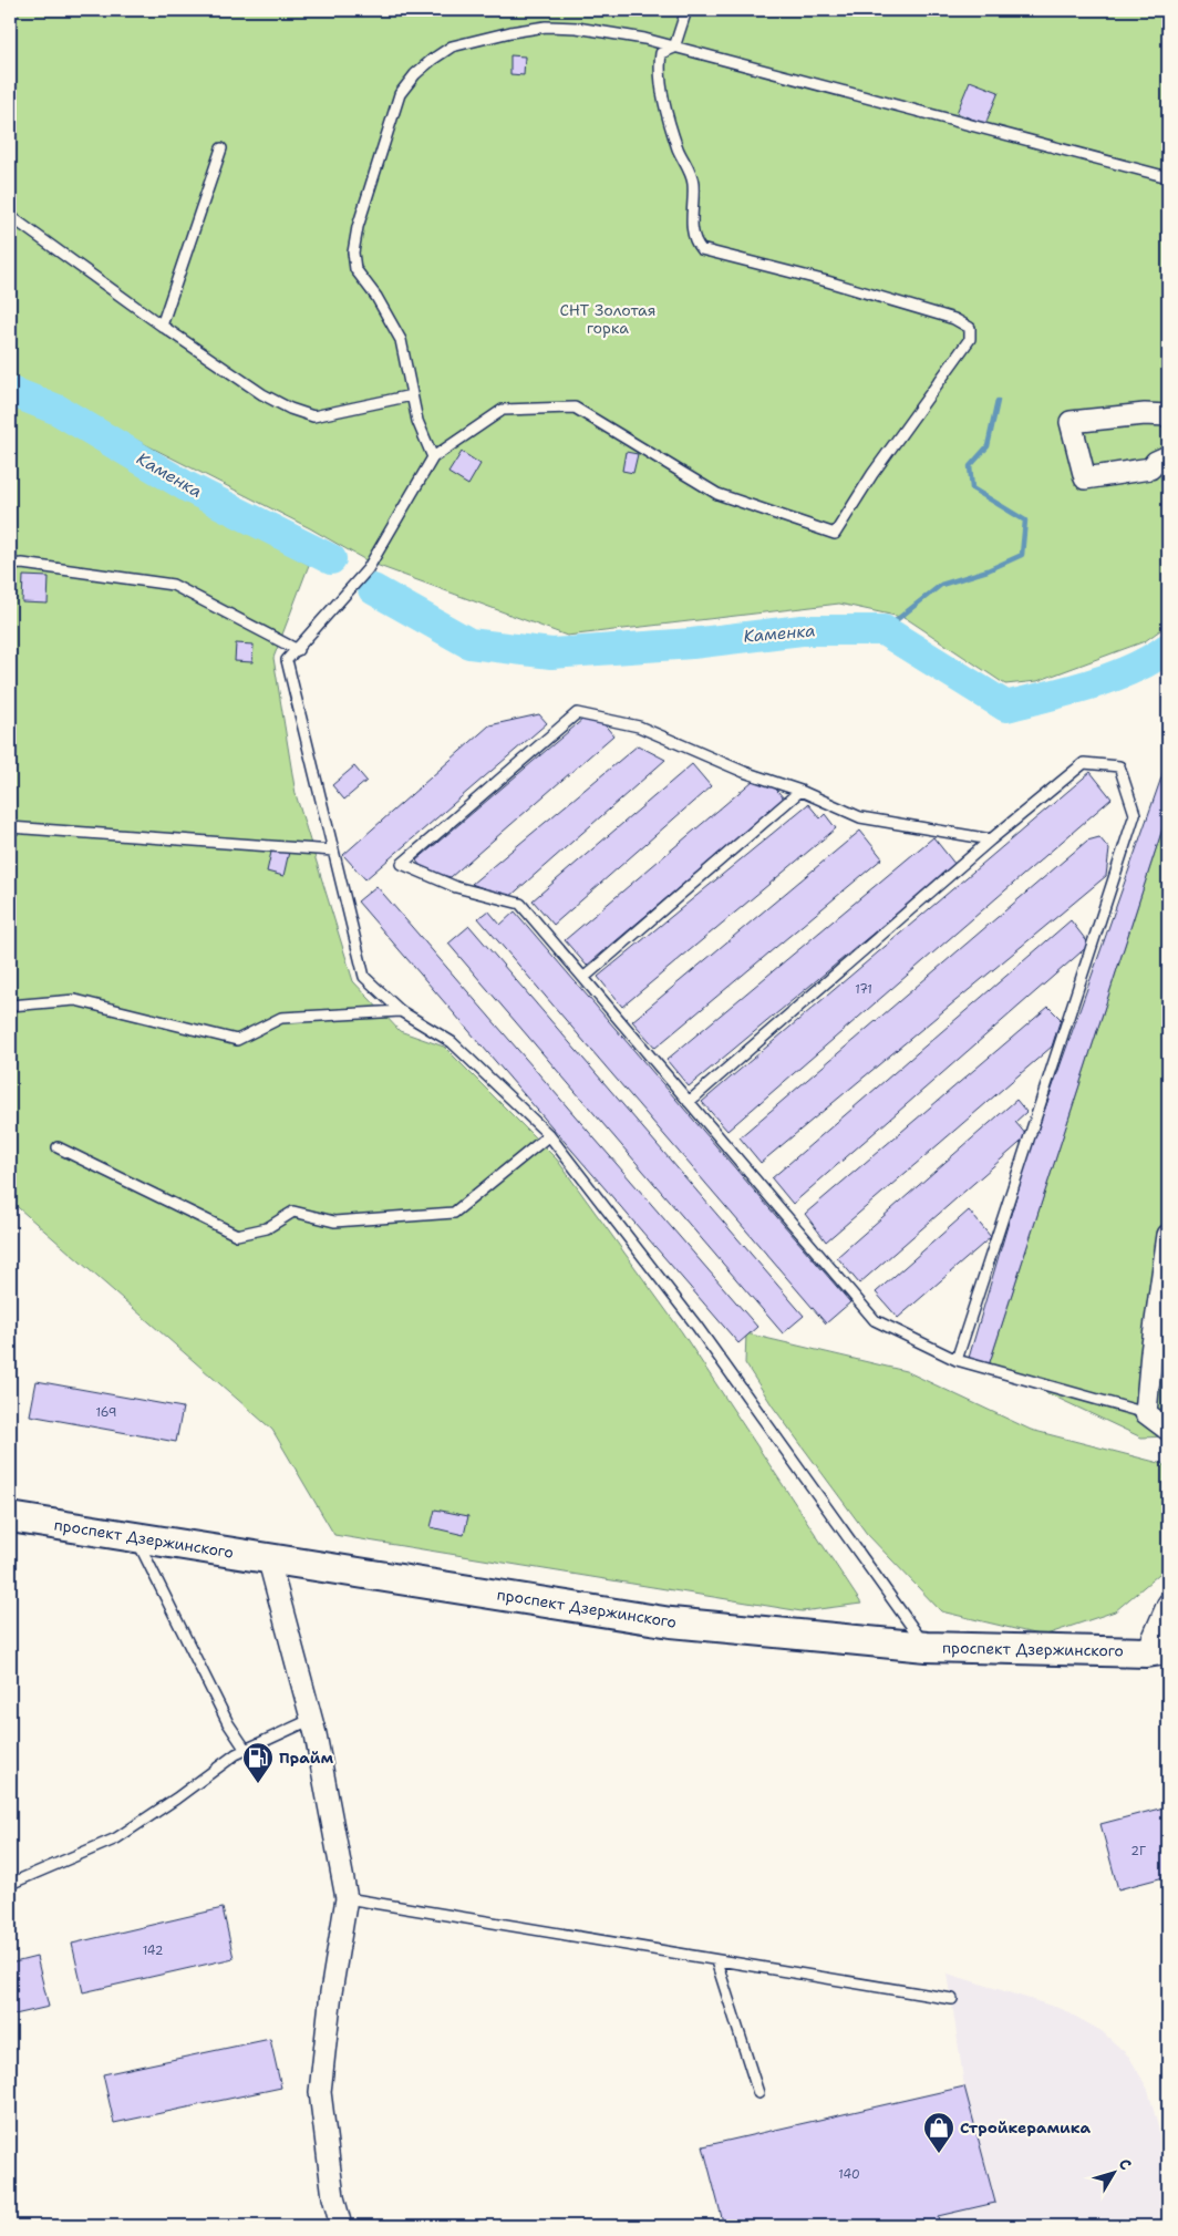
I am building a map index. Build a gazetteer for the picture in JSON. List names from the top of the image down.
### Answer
{
  "streets": {
    "street": ["проспект Дзержинского"]
  },
  "water": ["Каменка"],
  "parks": ["СНТ Золотая горка"],
  "places": {
    "fuel station": ["Прайм"],
    "shop": ["Стройкерамика"]
  },
  "house_numbers": [
    "171",
    "169",
    "2Г",
    "142",
    "140"
  ],
  "north": "top right"
}
